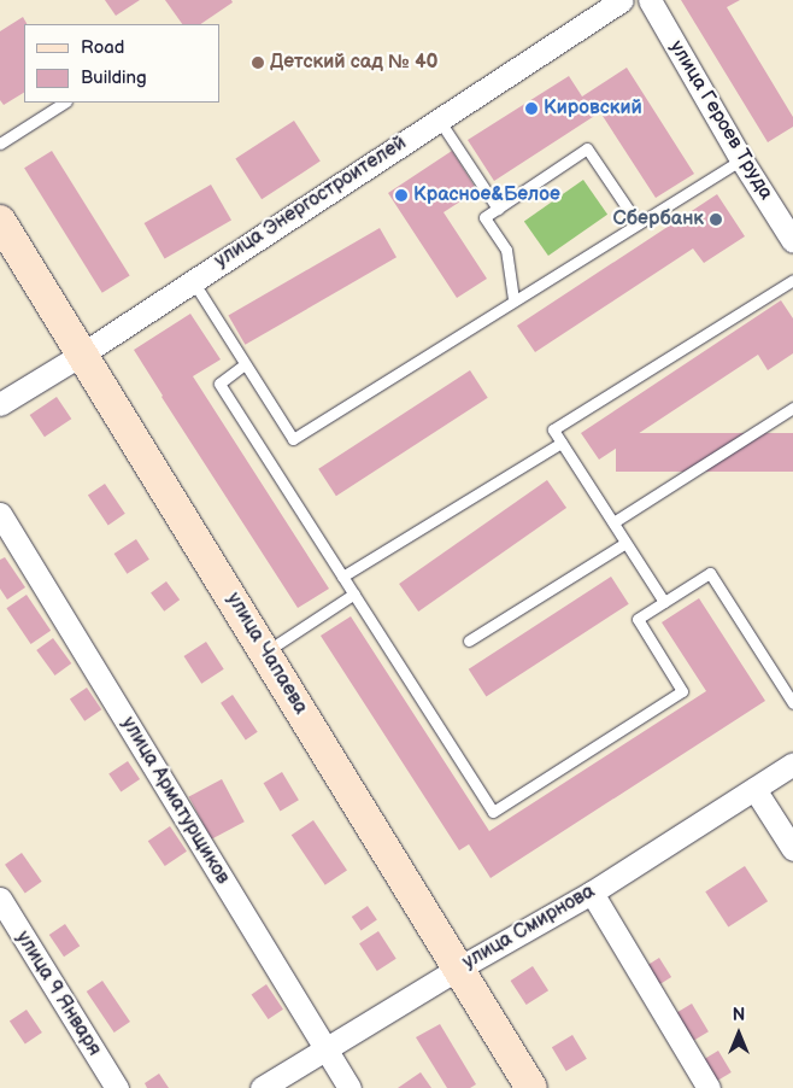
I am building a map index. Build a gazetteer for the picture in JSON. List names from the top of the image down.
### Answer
{
  "streets": {
    "street": [
      "улица Героев Труда",
      "улица Энергостроителей",
      "улица Чапаева",
      "улица Арматурщиков",
      "улица Смирнова",
      "улица 9 Января"
    ]
  },
  "crossings": [
    ["улица Энергостроителей", "улица Чапаева"],
    ["улица Чапаева", "улица Смирнова"],
    ["улица Арматурщиков", "улица Смирнова"]
  ],
  "places": [
    "Детский сад № 40",
    "Кировский",
    "Красное&Белое",
    "Сбербанк"
  ],
  "legend": ["Road", "Building"],
  "north": "top"
}
